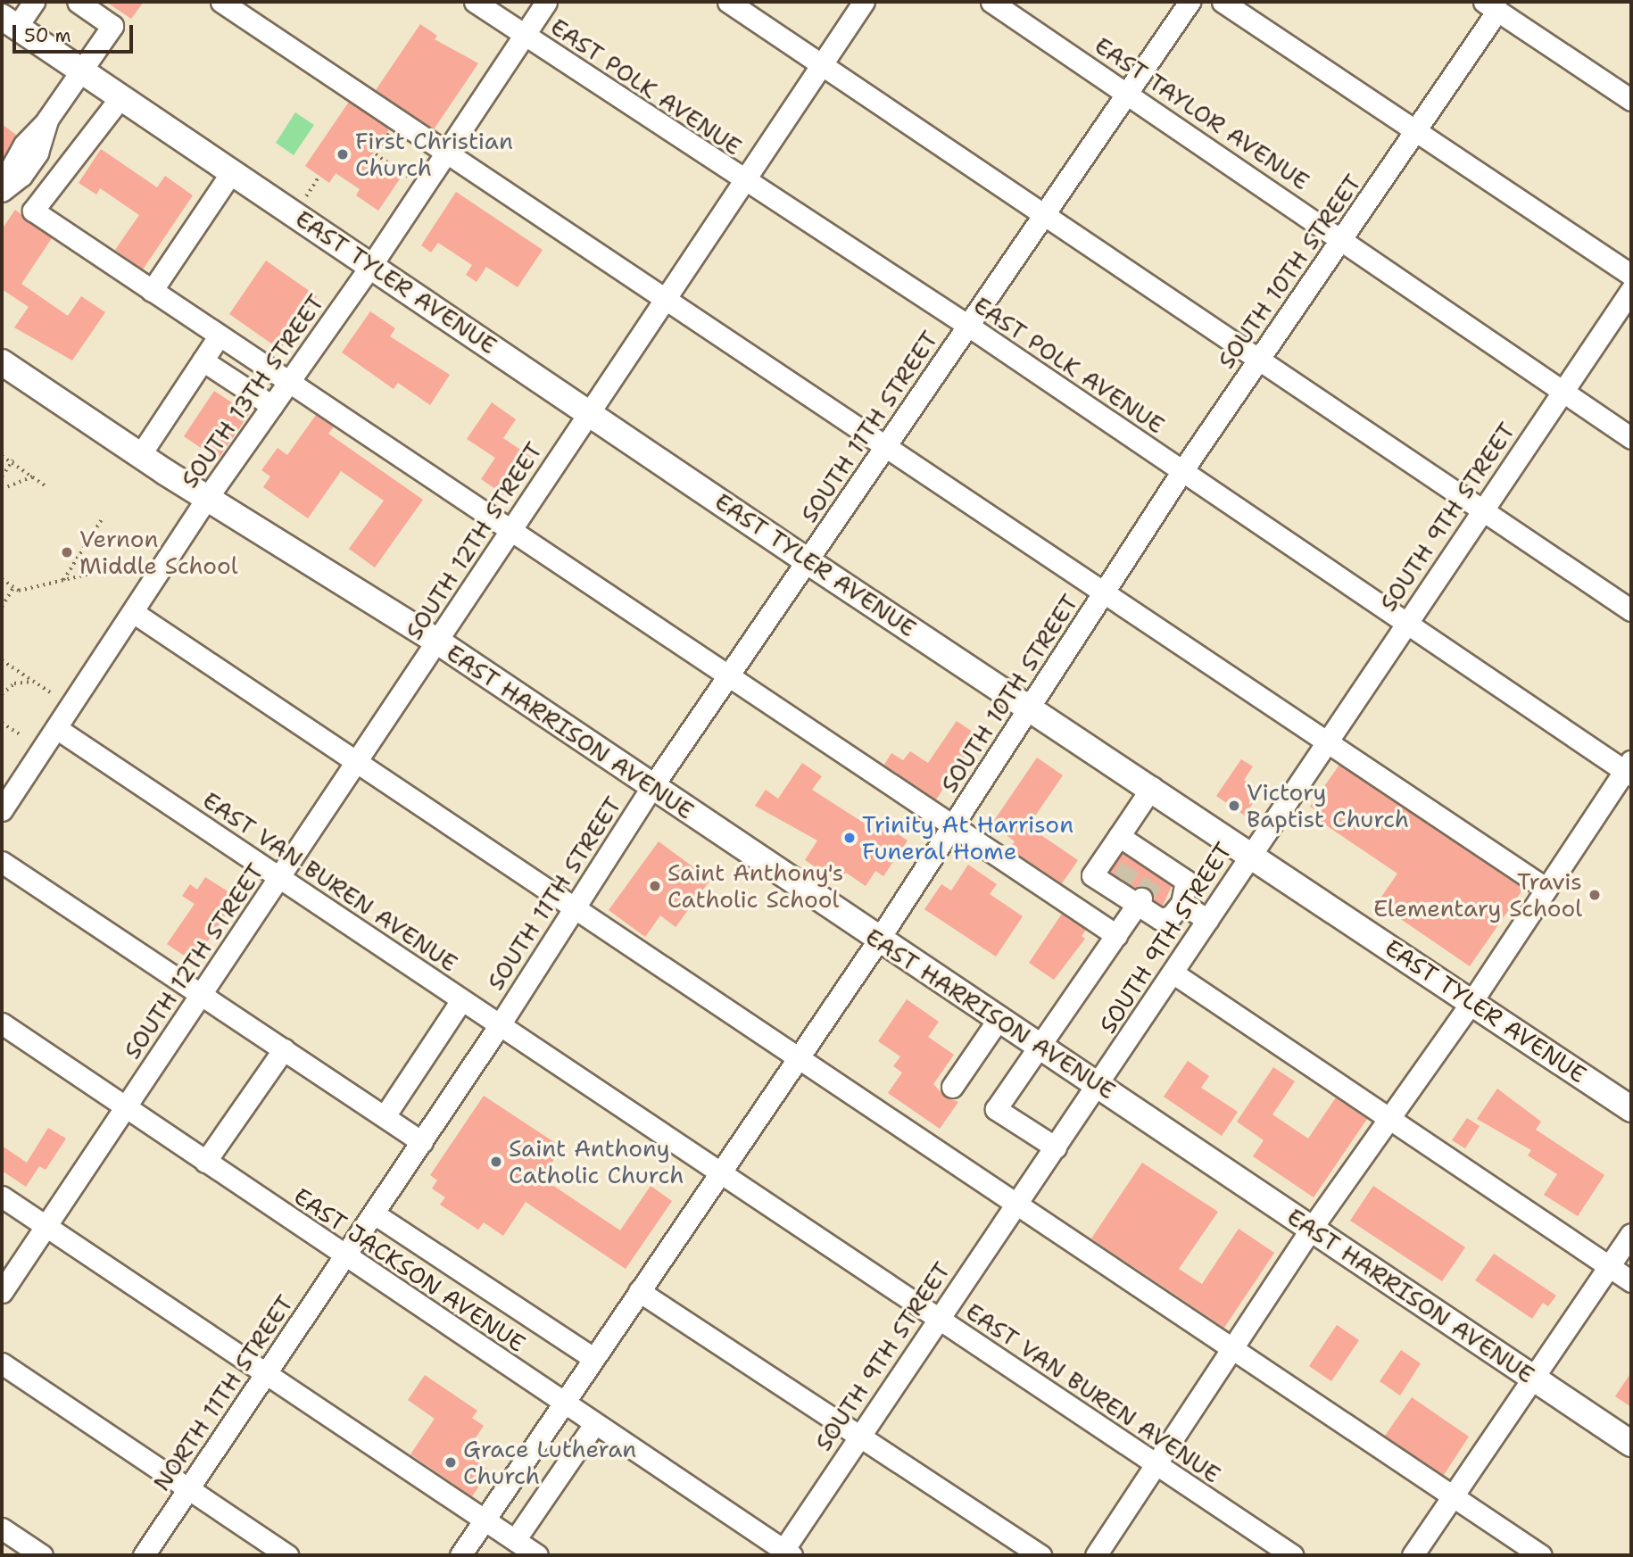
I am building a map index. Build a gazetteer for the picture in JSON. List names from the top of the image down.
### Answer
{
  "streets": {
    "main road": ["EAST TYLER AVENUE", "EAST HARRISON AVENUE"],
    "street": [
      "EAST POLK AVENUE",
      "EAST TAYLOR AVENUE",
      "SOUTH 10TH STREET",
      "SOUTH 13TH STREET",
      "SOUTH 11TH STREET",
      "SOUTH 9TH STREET",
      "SOUTH 12TH STREET",
      "EAST VAN BUREN AVENUE",
      "EAST JACKSON AVENUE",
      "NORTH 11TH STREET"
    ]
  },
  "crossings": [
    ["EAST POLK AVENUE", "SOUTH 10TH STREET"],
    ["EAST POLK AVENUE", "SOUTH 13TH STREET"],
    ["EAST POLK AVENUE", "SOUTH 11TH STREET"],
    ["EAST POLK AVENUE", "SOUTH 9TH STREET"],
    ["EAST POLK AVENUE", "SOUTH 12TH STREET"],
    ["EAST TAYLOR AVENUE", "SOUTH 10TH STREET"],
    ["EAST TAYLOR AVENUE", "SOUTH 11TH STREET"],
    ["EAST TAYLOR AVENUE", "SOUTH 9TH STREET"],
    ["SOUTH 10TH STREET", "EAST TYLER AVENUE"],
    ["SOUTH 10TH STREET", "EAST HARRISON AVENUE"],
    ["SOUTH 10TH STREET", "EAST VAN BUREN AVENUE"],
    ["SOUTH 10TH STREET", "EAST JACKSON AVENUE"],
    ["EAST TYLER AVENUE", "SOUTH 13TH STREET"],
    ["EAST TYLER AVENUE", "SOUTH 11TH STREET"],
    ["EAST TYLER AVENUE", "SOUTH 9TH STREET"],
    ["EAST TYLER AVENUE", "SOUTH 12TH STREET"],
    ["SOUTH 13TH STREET", "EAST HARRISON AVENUE"],
    ["SOUTH 13TH STREET", "EAST VAN BUREN AVENUE"],
    ["SOUTH 11TH STREET", "EAST HARRISON AVENUE"],
    ["SOUTH 11TH STREET", "EAST VAN BUREN AVENUE"],
    ["SOUTH 11TH STREET", "EAST JACKSON AVENUE"],
    ["SOUTH 11TH STREET", "NORTH 11TH STREET"],
    ["SOUTH 9TH STREET", "EAST HARRISON AVENUE"],
    ["SOUTH 9TH STREET", "EAST VAN BUREN AVENUE"],
    ["SOUTH 9TH STREET", "EAST JACKSON AVENUE"],
    ["SOUTH 12TH STREET", "EAST HARRISON AVENUE"],
    ["SOUTH 12TH STREET", "EAST VAN BUREN AVENUE"],
    ["SOUTH 12TH STREET", "EAST JACKSON AVENUE"],
    ["EAST JACKSON AVENUE", "NORTH 11TH STREET"]
  ],
  "places": [
    "First Christian Church",
    "Vernon Middle School",
    "Victory Baptist Church",
    "Trinity At Harrison Funeral Home",
    "Saint Anthony's Catholic School",
    "Travis Elementary School",
    "Saint Anthony Catholic Church",
    "Grace Lutheran Church"
  ],
  "scale_bar": "50 m"
}
